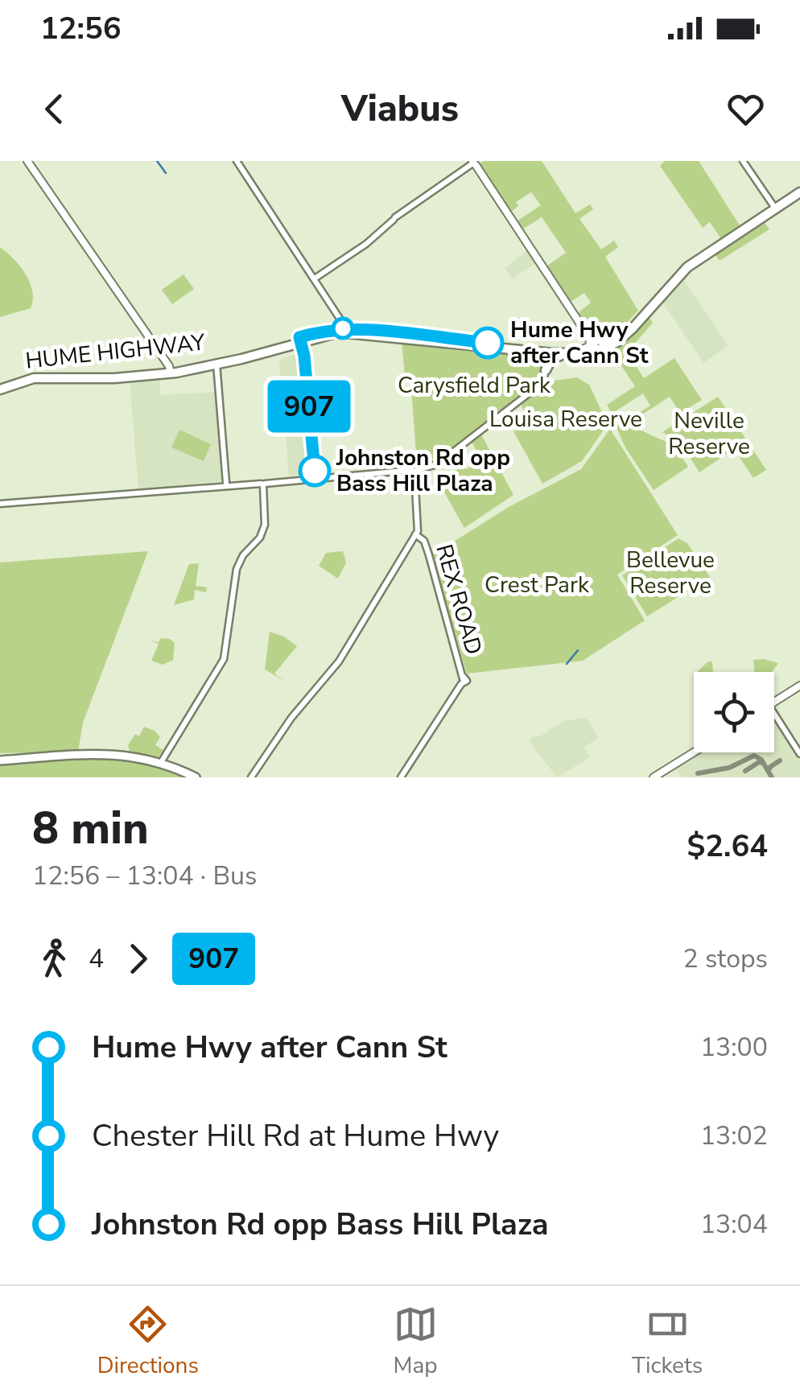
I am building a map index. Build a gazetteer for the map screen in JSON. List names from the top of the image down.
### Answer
{
  "streets": {
    "highway": ["HUME HIGHWAY"],
    "street": ["REX ROAD"]
  },
  "parks": [
    "Carysfield Park",
    "Louisa Reserve",
    "Neville Reserve",
    "Bellevue Reserve",
    "Crest Park"
  ],
  "places": ["Hume Hwy after Cann St", "Johnston Rd opp Bass Hill Plaza"],
  "lines": ["bus line 907"],
  "page": {
    "status": "12:56",
    "header": "Viabus",
    "on_map": "907",
    "heading": ["8 min", "12:56 – 13:04 · Bus", "$2.64"],
    "legs": ["4", "907", "2 stops"],
    "list": [
      {
        "name": "Hume Hwy after Cann St",
        "value": "13:00"
      },
      {
        "name": "Chester Hill Rd at Hume Hwy",
        "value": "13:02"
      },
      {
        "name": "Johnston Rd opp Bass Hill Plaza",
        "value": "13:04"
      }
    ],
    "tabs": ["Directions", "Map", "Tickets"]
  }
}
